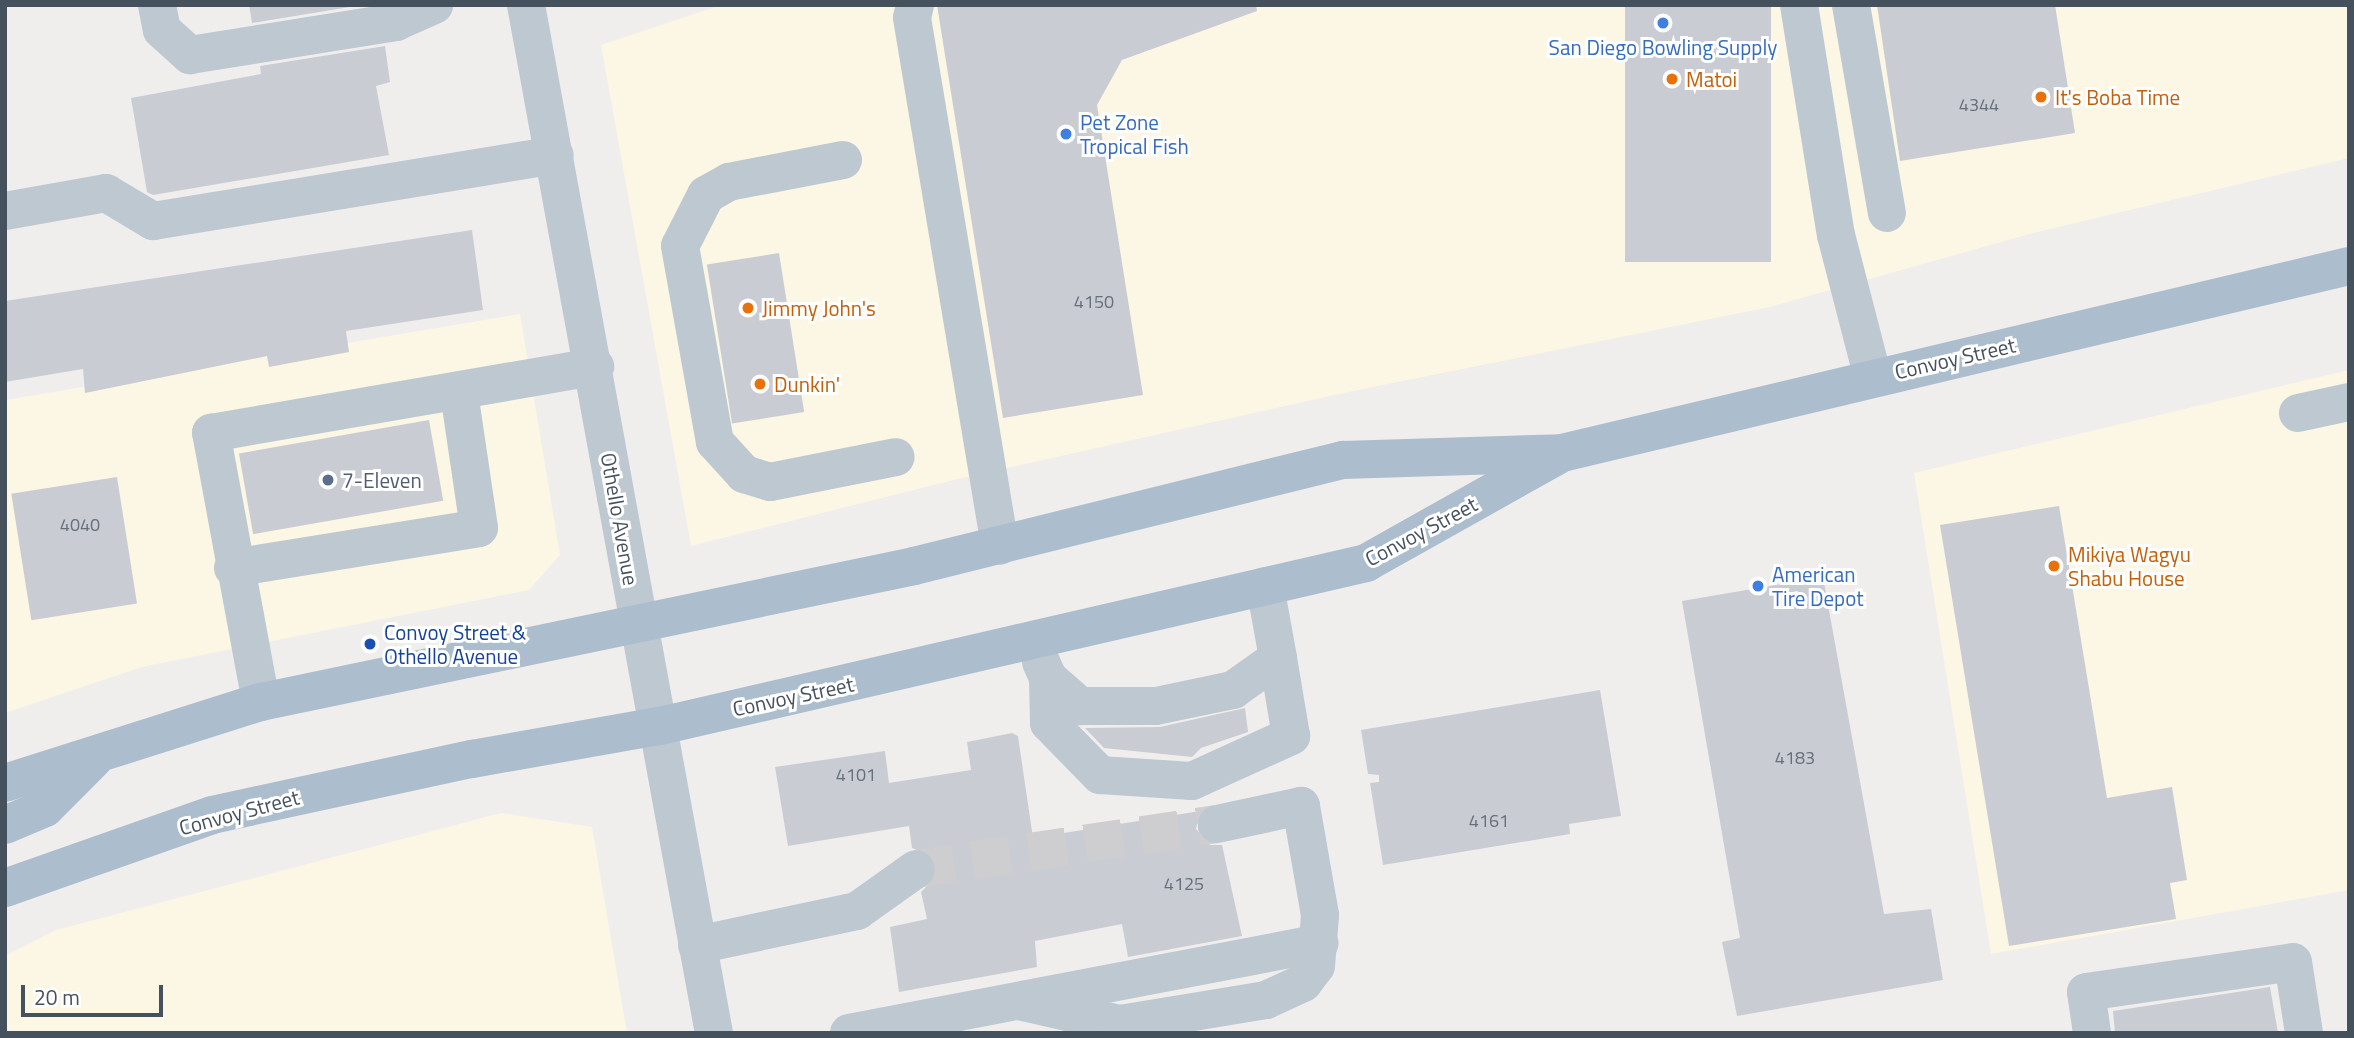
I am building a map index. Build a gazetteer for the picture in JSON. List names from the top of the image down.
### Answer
{
  "streets": {
    "main road": ["Convoy Street"],
    "street": ["Othello Avenue"]
  },
  "crossings": [
    ["Convoy Street", "Othello Avenue"]
  ],
  "places": [
    "San Diego Bowling Supply",
    "Matoi",
    "It's Boba Time",
    "Pet Zone Tropical Fish",
    "Jimmy John's",
    "Dunkin'",
    "7-Eleven",
    "Mikiya Wagyu Shabu House",
    "American Tire Depot",
    "Convoy Street & Othello Avenue"
  ],
  "house_numbers": [
    "4344",
    "4150",
    "4040",
    "4183",
    "4101",
    "4161",
    "4125"
  ],
  "scale_bar": "20 m"
}
